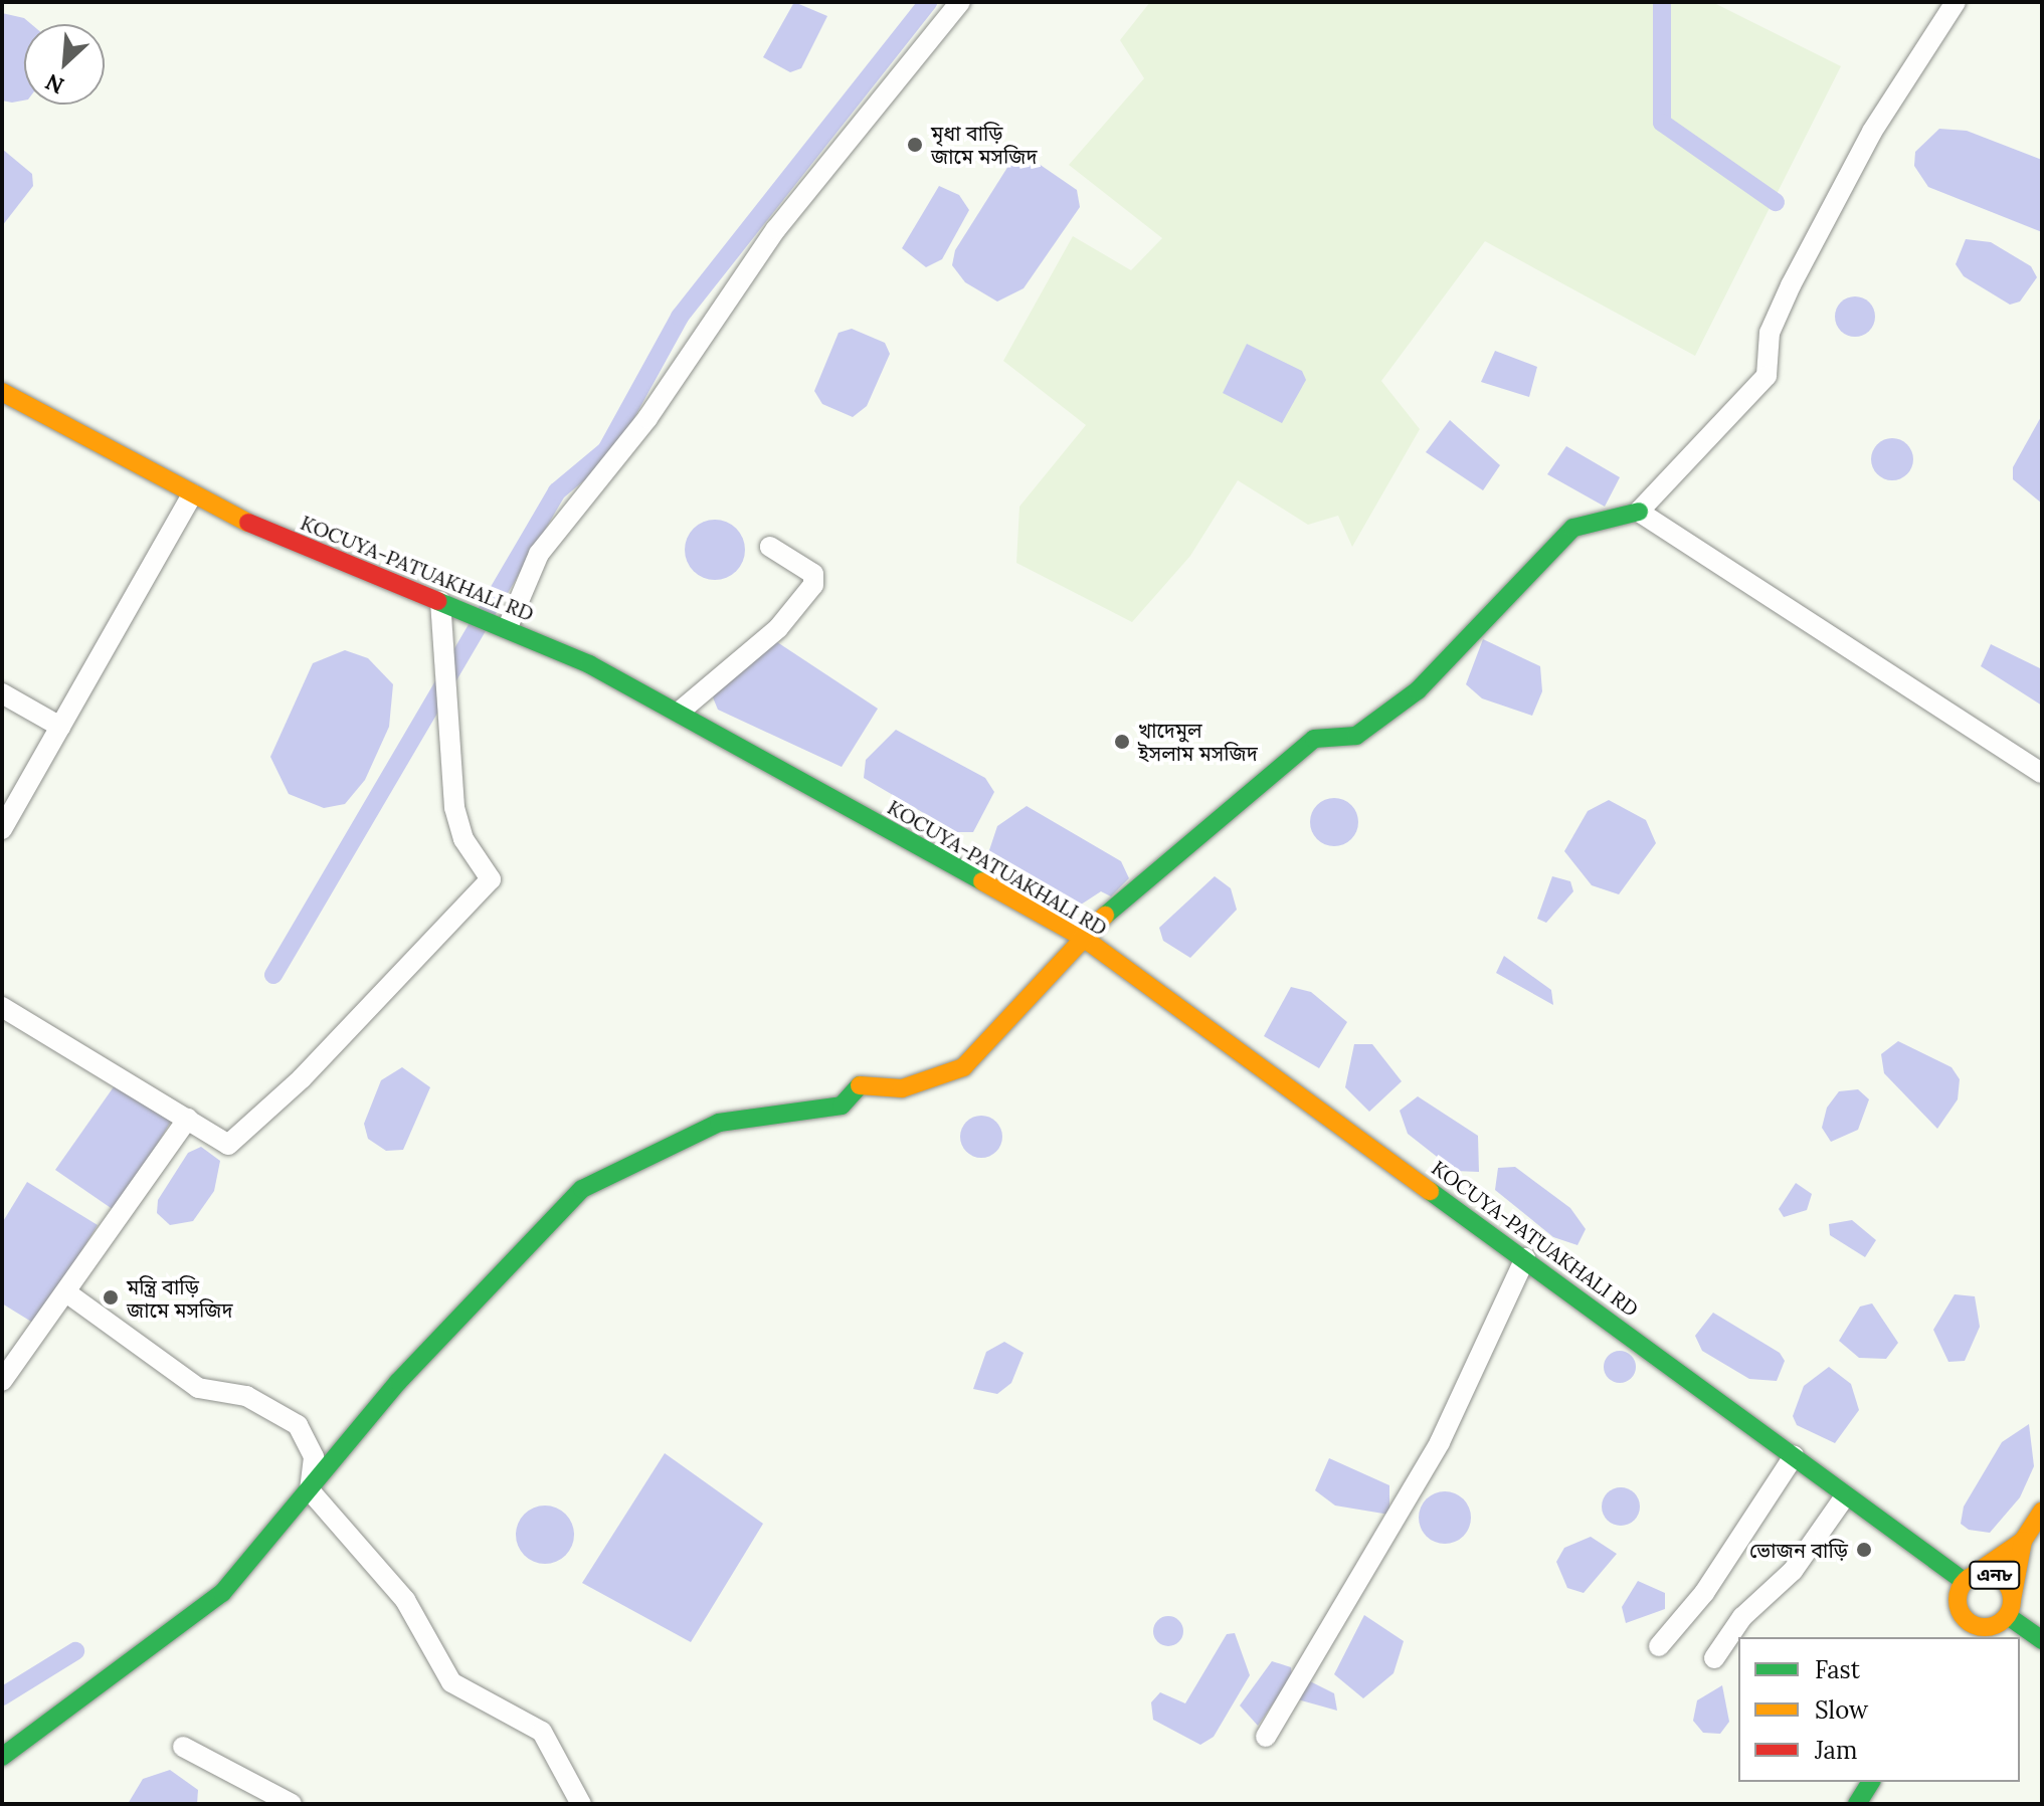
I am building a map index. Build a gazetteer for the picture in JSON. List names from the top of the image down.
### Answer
{
  "streets": {
    "main road": ["KOCUYA-PATUAKHALI RD", "এন৮"]
  },
  "crossings": [
    ["KOCUYA-PATUAKHALI RD", "এন৮"]
  ],
  "places": [
    "মৃধা বাড়ি জামে মসজিদ",
    "খাদেমুল ইসলাম মসজিদ",
    "মন্ত্রি বাড়ি জামে মসজিদ",
    "ভোজন বাড়ি"
  ],
  "legend": ["Fast", "Slow", "Jam"],
  "north": "bottom left"
}
